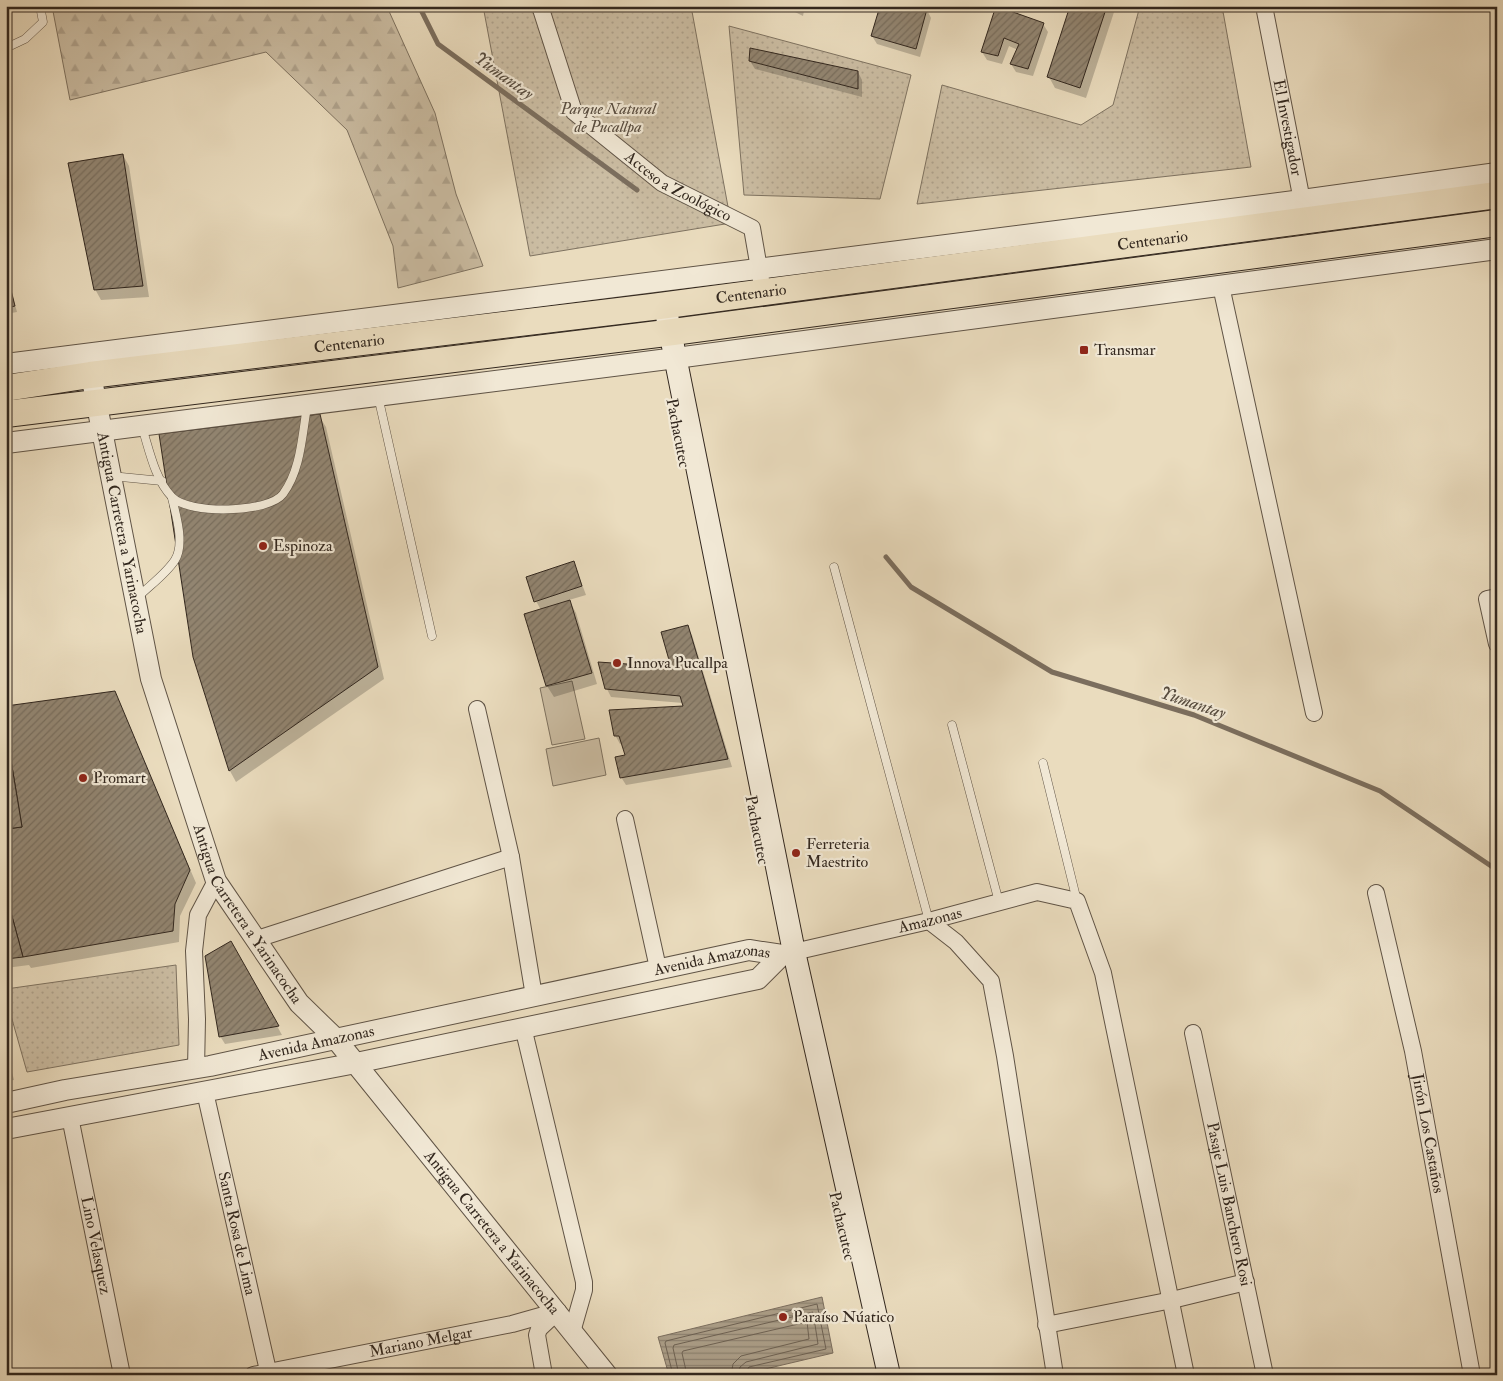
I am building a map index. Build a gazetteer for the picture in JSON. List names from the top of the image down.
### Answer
{
  "streets": {
    "highway": ["Centenario"],
    "main road": ["Pachacutec"],
    "street": [
      "El Investigador",
      "Acceso a Zoológico",
      "Antigua Carretera a Yarinacocha",
      "Amazonas",
      "Avenida Amazonas",
      "Jirón Los Castaños",
      "Pasaje Luis Banchero Rosi",
      "Santa Rosa de Lima",
      "Lino Velasquez",
      "Mariano Melgar"
    ]
  },
  "crossings": [
    ["El Investigador", "Centenario"],
    ["Acceso a Zoológico", "Centenario"],
    ["Centenario", "Pachacutec"],
    ["Centenario", "Antigua Carretera a Yarinacocha"],
    ["Pachacutec", "Amazonas"],
    ["Pachacutec", "Avenida Amazonas"],
    ["Antigua Carretera a Yarinacocha", "Avenida Amazonas"],
    ["Antigua Carretera a Yarinacocha", "Mariano Melgar"],
    ["Amazonas", "Avenida Amazonas"],
    ["Avenida Amazonas", "Santa Rosa de Lima"],
    ["Avenida Amazonas", "Lino Velasquez"],
    ["Santa Rosa de Lima", "Mariano Melgar"]
  ],
  "water": ["Yumantay"],
  "parks": ["Parque Natural de Pucallpa"],
  "places": {
    "transit": ["Transmar"],
    "other": [
      "Espinoza",
      "Innova Pucallpa",
      "Promart",
      "Ferreteria Maestrito",
      "Paraíso Núatico"
    ]
  }
}
